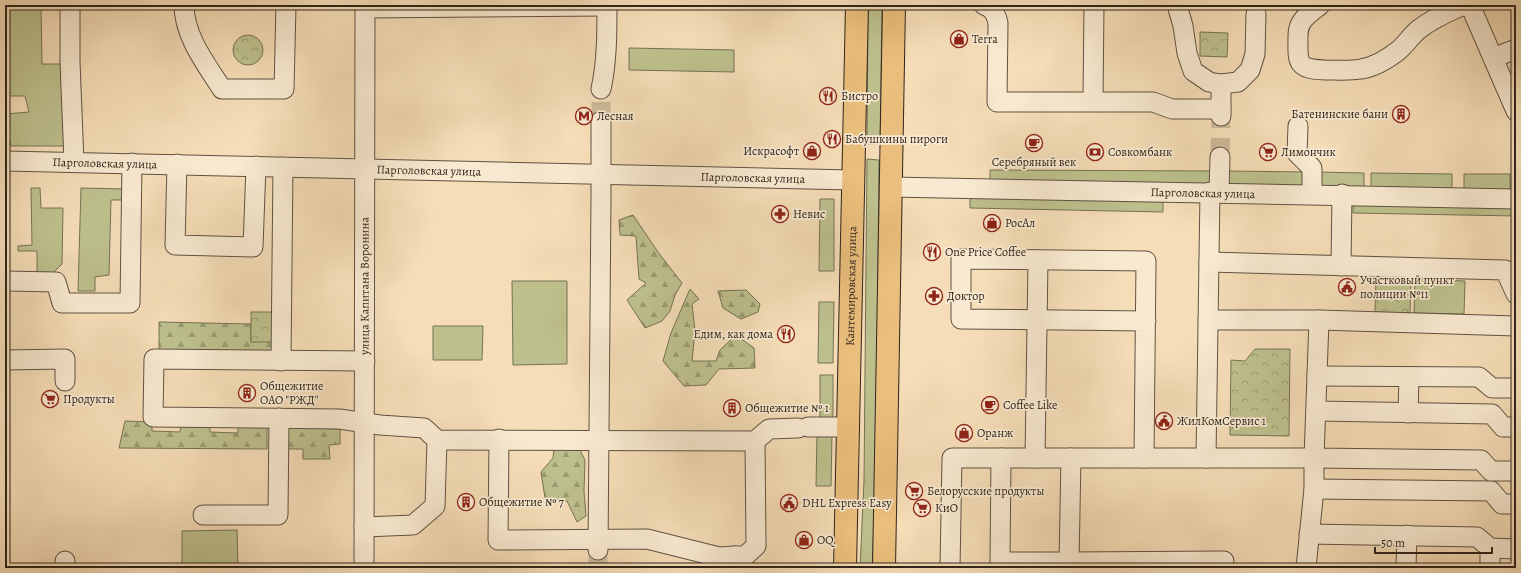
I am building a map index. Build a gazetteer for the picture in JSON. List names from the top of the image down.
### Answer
{
  "streets": {
    "main road": ["Кантемировская улица"],
    "street": ["Парголовская улица", "улица Капитана Воронина"]
  },
  "crossings": [
    ["Парголовская улица", "улица Капитана Воронина"],
    ["Парголовская улица", "Кантемировская улица"]
  ],
  "places": {
    "shop": [
      "Terra",
      "Искрасофт",
      "РосАл",
      "Оранж",
      "OQ"
    ],
    "restaurant": [
      "Бистро",
      "Бабушкины пироги",
      "One Price Coffee",
      "Едим, как дома"
    ],
    "building": [
      "Батенинские бани",
      "Общежитие ОАО \"РЖД\"",
      "Общежитие № 1",
      "Общежитие № 7"
    ],
    "metro station": ["Лесная"],
    "cafe": ["Серебряный век", "Coffee Like"],
    "bank": ["Совкомбанк"],
    "supermarket": [
      "Лимончик",
      "Продукты",
      "Белорусские продукты",
      "КиО"
    ],
    "pharmacy": ["Невис", "Доктор"],
    "public building": ["Участковый пункт полиции №11", "ЖилКомСервис 1", "DHL Express Easy"]
  },
  "scale_bar": "50 m"
}
